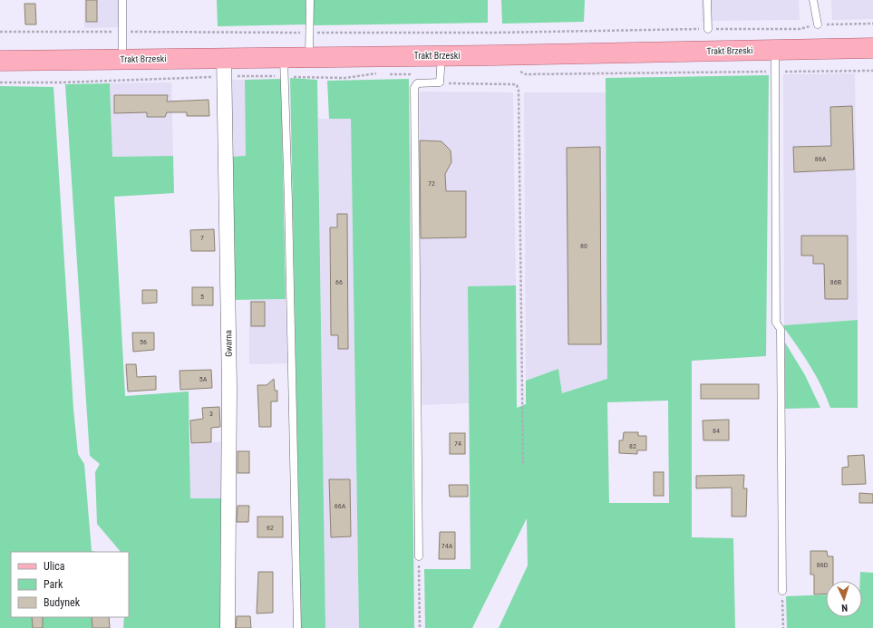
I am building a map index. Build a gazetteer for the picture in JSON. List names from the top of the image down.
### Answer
{
  "streets": {
    "main road": ["Trakt Brzeski"],
    "street": ["Gwarna"]
  },
  "crossings": [
    ["Trakt Brzeski", "Gwarna"]
  ],
  "house_numbers": [
    "86A",
    "72",
    "7",
    "80",
    "66",
    "86B",
    "5",
    "56",
    "5A",
    "3",
    "84",
    "74",
    "82",
    "66A",
    "62",
    "74A",
    "86D"
  ],
  "legend": ["Ulica", "Park", "Budynek"],
  "north": "bottom"
}
